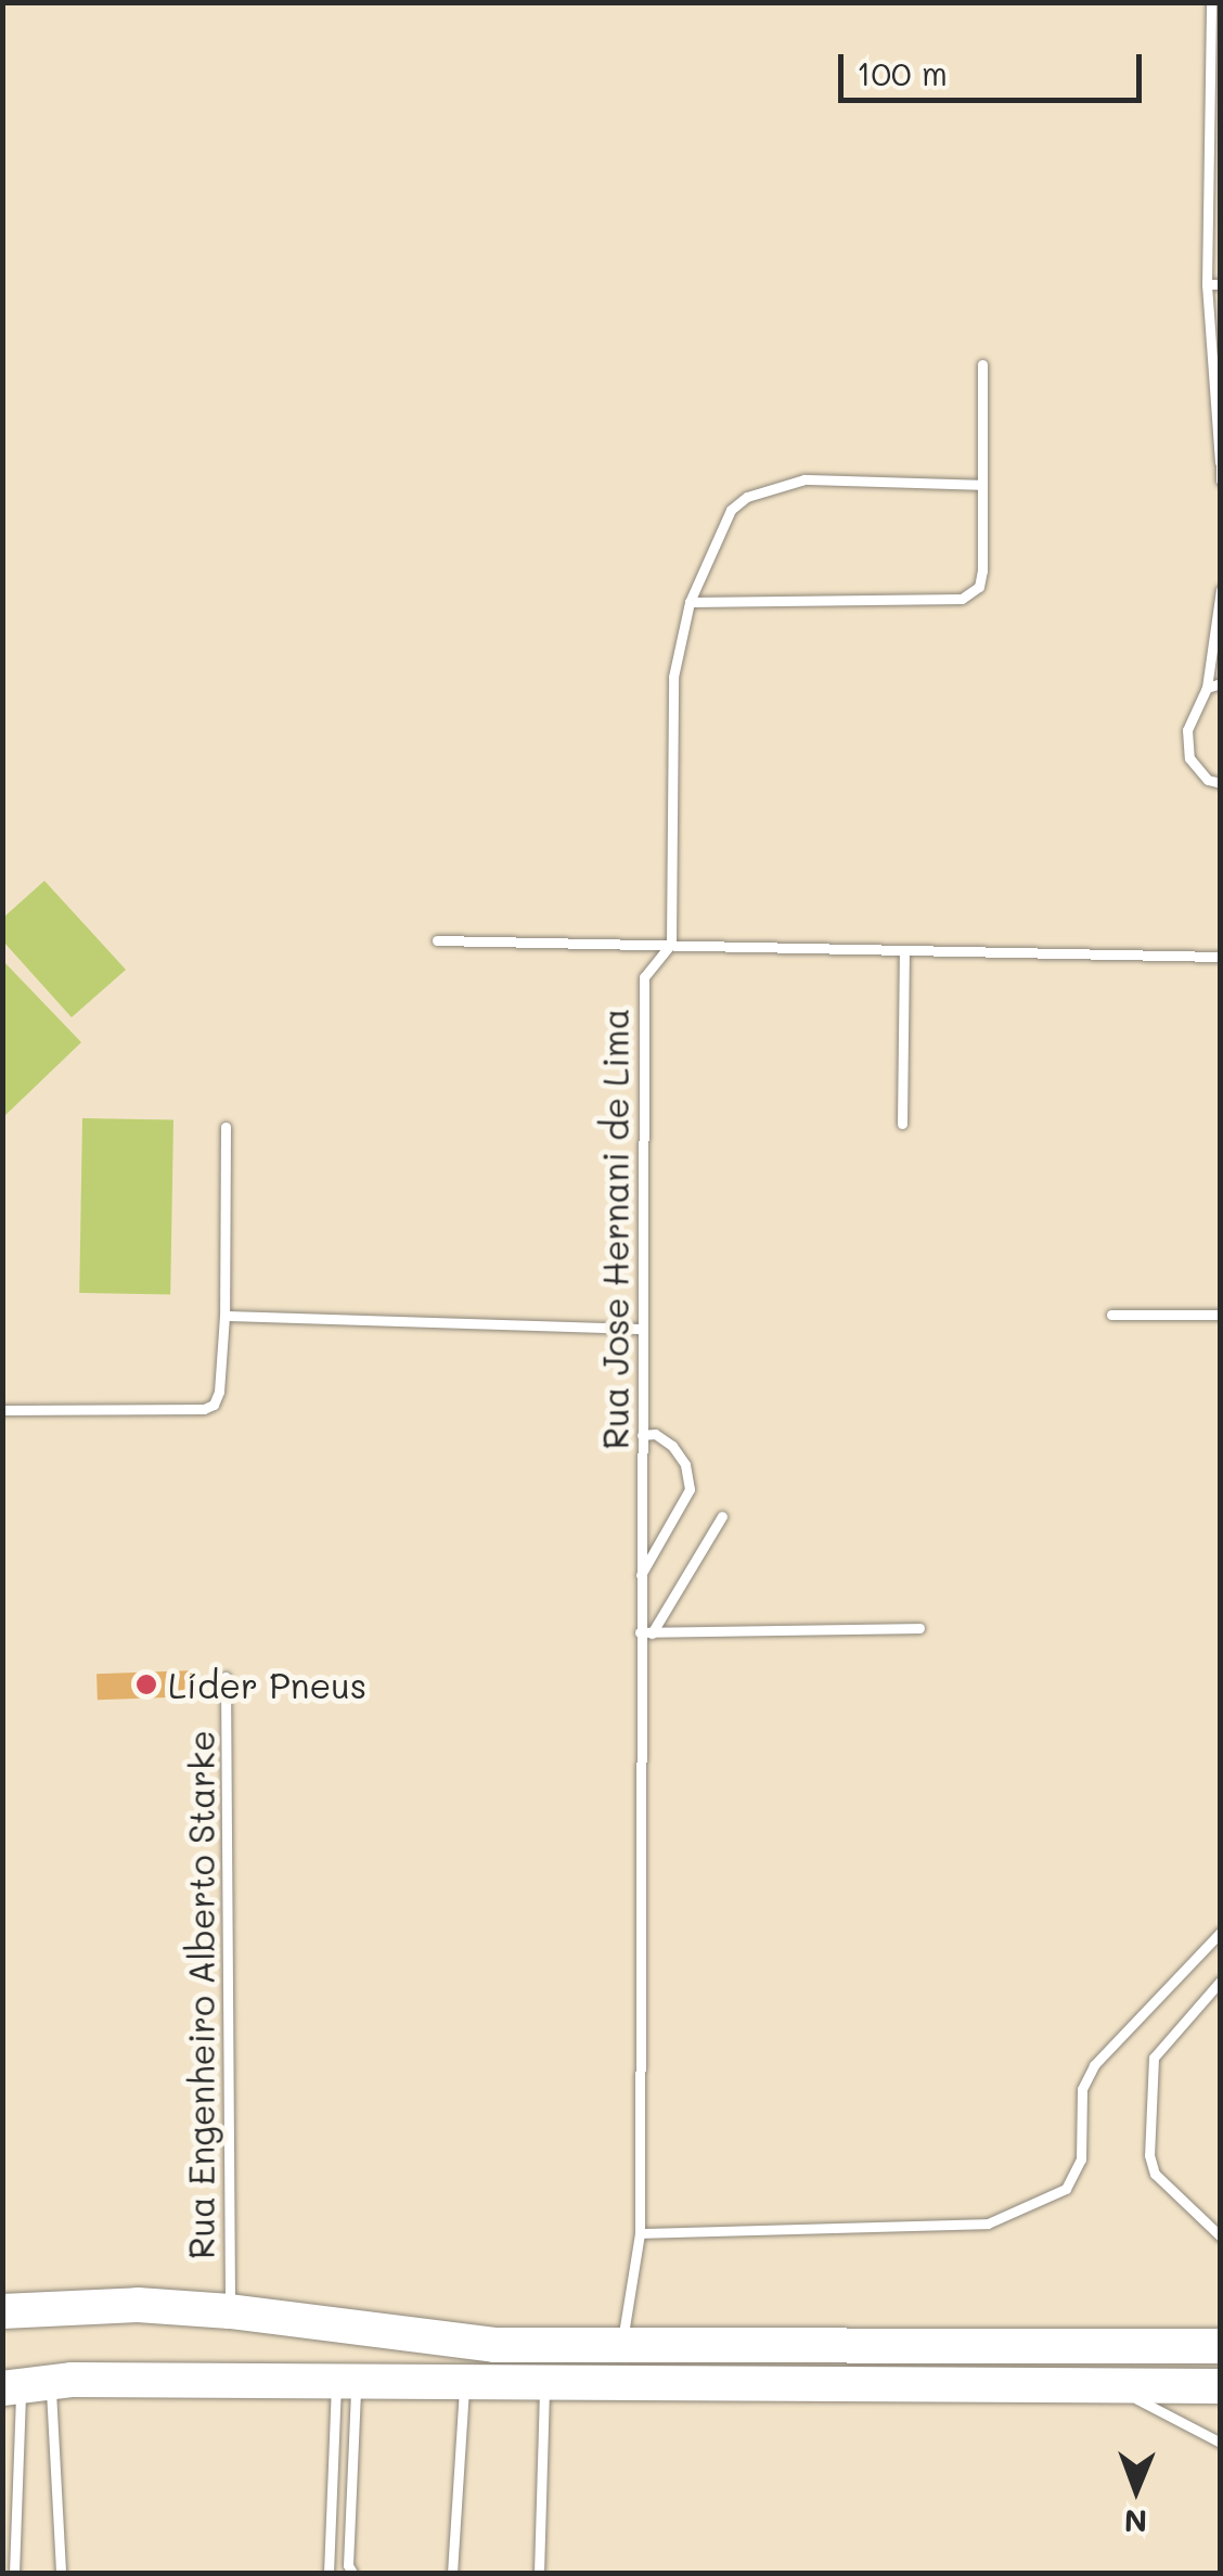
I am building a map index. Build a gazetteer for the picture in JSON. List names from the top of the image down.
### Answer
{
  "streets": {
    "lane": ["Rua Jose Hernani de Lima", "Rua Engenheiro Alberto Starke"]
  },
  "places": ["Líder Pneus"],
  "scale_bar": "100 m",
  "north": "bottom"
}
